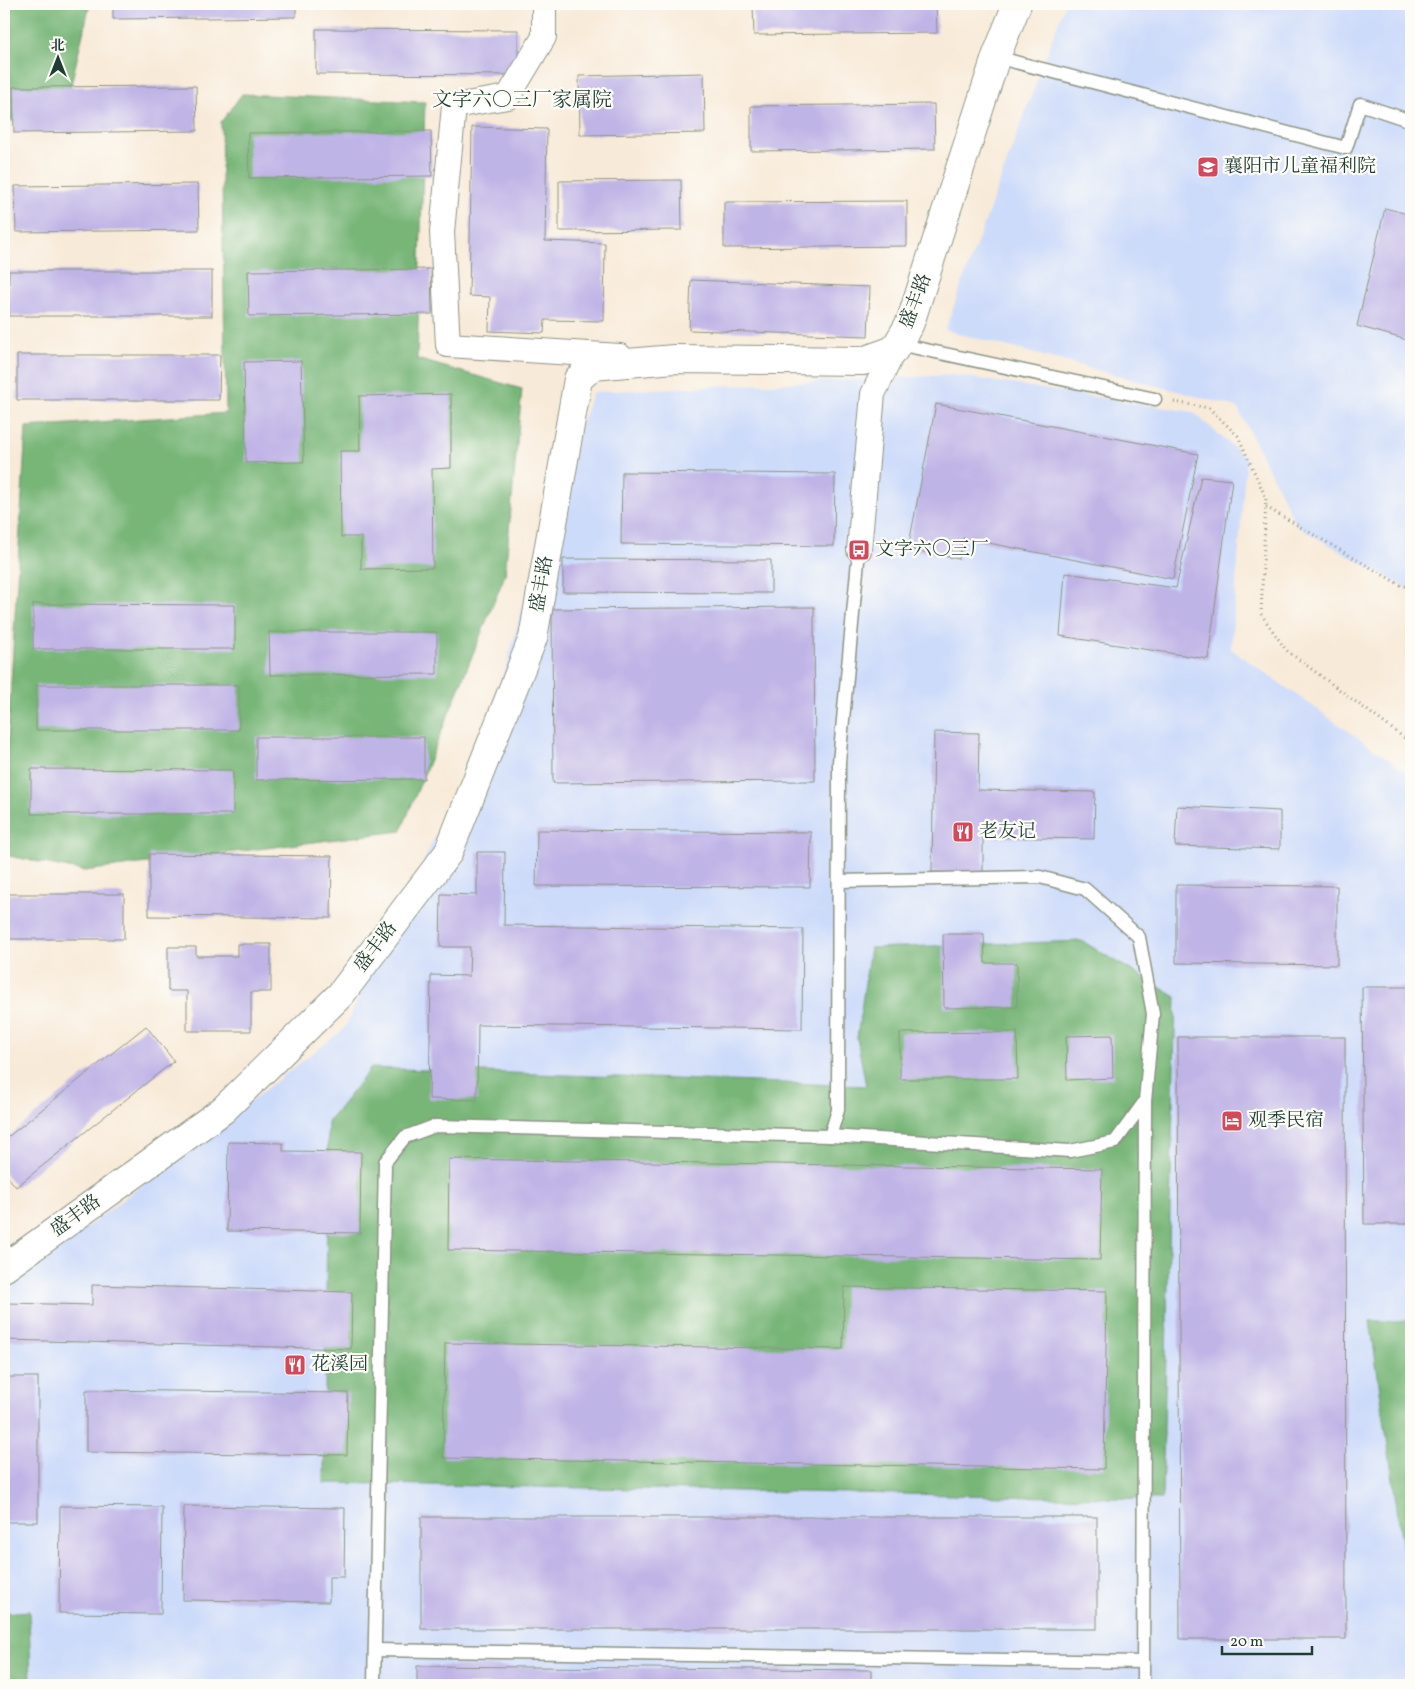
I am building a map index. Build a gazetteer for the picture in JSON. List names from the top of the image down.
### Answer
{
  "streets": {
    "street": ["盛丰路"]
  },
  "districts": ["文字六〇三厂家属院"],
  "places": {
    "school or university": ["襄阳市儿童福利院"],
    "bus stop": ["文字六〇三厂"],
    "restaurant": ["老友记", "花溪园"],
    "hotel": ["观季民宿"]
  },
  "scale_bar": "20 m",
  "north": "top"
}
